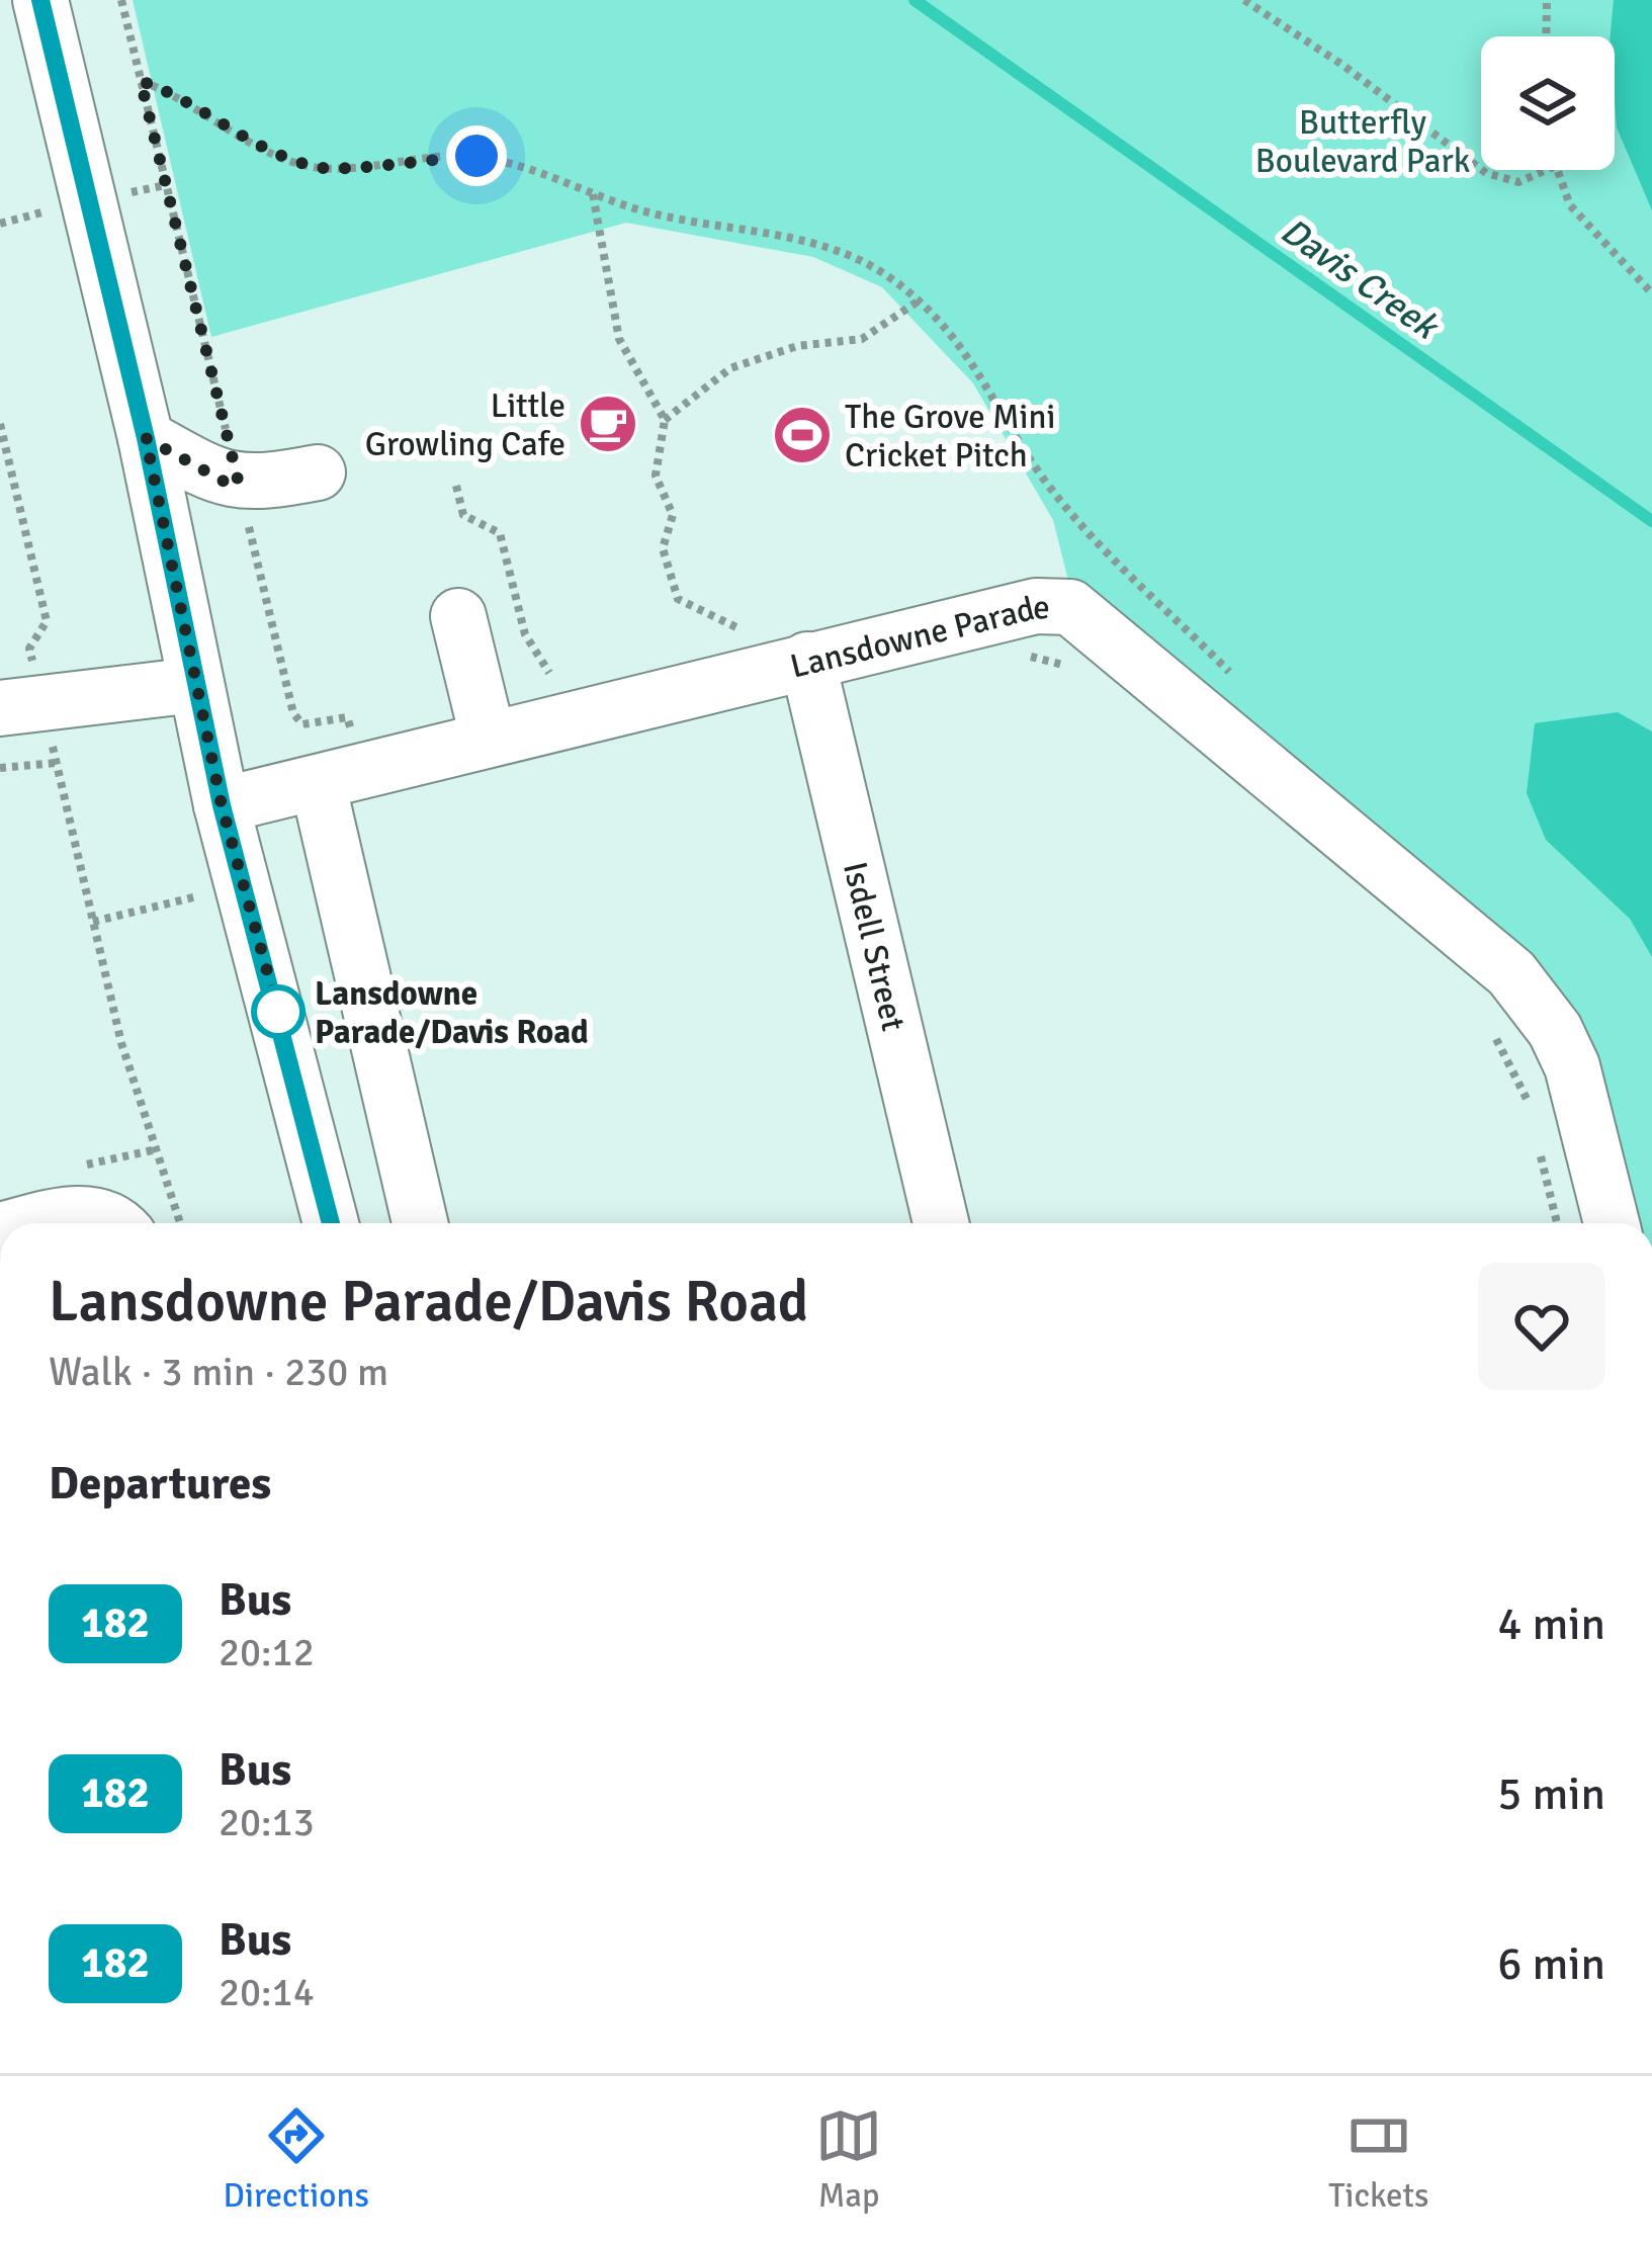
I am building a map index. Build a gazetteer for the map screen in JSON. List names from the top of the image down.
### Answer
{
  "streets": {
    "street": ["Lansdowne Parade", "Isdell Street"]
  },
  "crossings": [
    ["Lansdowne Parade", "Isdell Street"]
  ],
  "water": ["Davis Creek"],
  "parks": ["Butterfly Boulevard Park"],
  "places": {
    "cafe": ["Little Growling Cafe"],
    "sports": ["The Grove Mini Cricket Pitch"],
    "other": ["Lansdowne Parade/Davis Road"]
  },
  "lines": ["bus line 182"],
  "page": {
    "heading": [
      ["Lansdowne Parade/Davis Road", "Walk · 3 min · 230 m"],
      "Departures"
    ],
    "list": [
      {
        "mark": "182",
        "name": "Bus",
        "note": "20:12",
        "value": "4 min"
      },
      {
        "mark": "182",
        "name": "Bus",
        "note": "20:13",
        "value": "5 min"
      },
      {
        "mark": "182",
        "name": "Bus",
        "note": "20:14",
        "value": "6 min"
      }
    ],
    "tabs": ["Directions", "Map", "Tickets"]
  }
}
